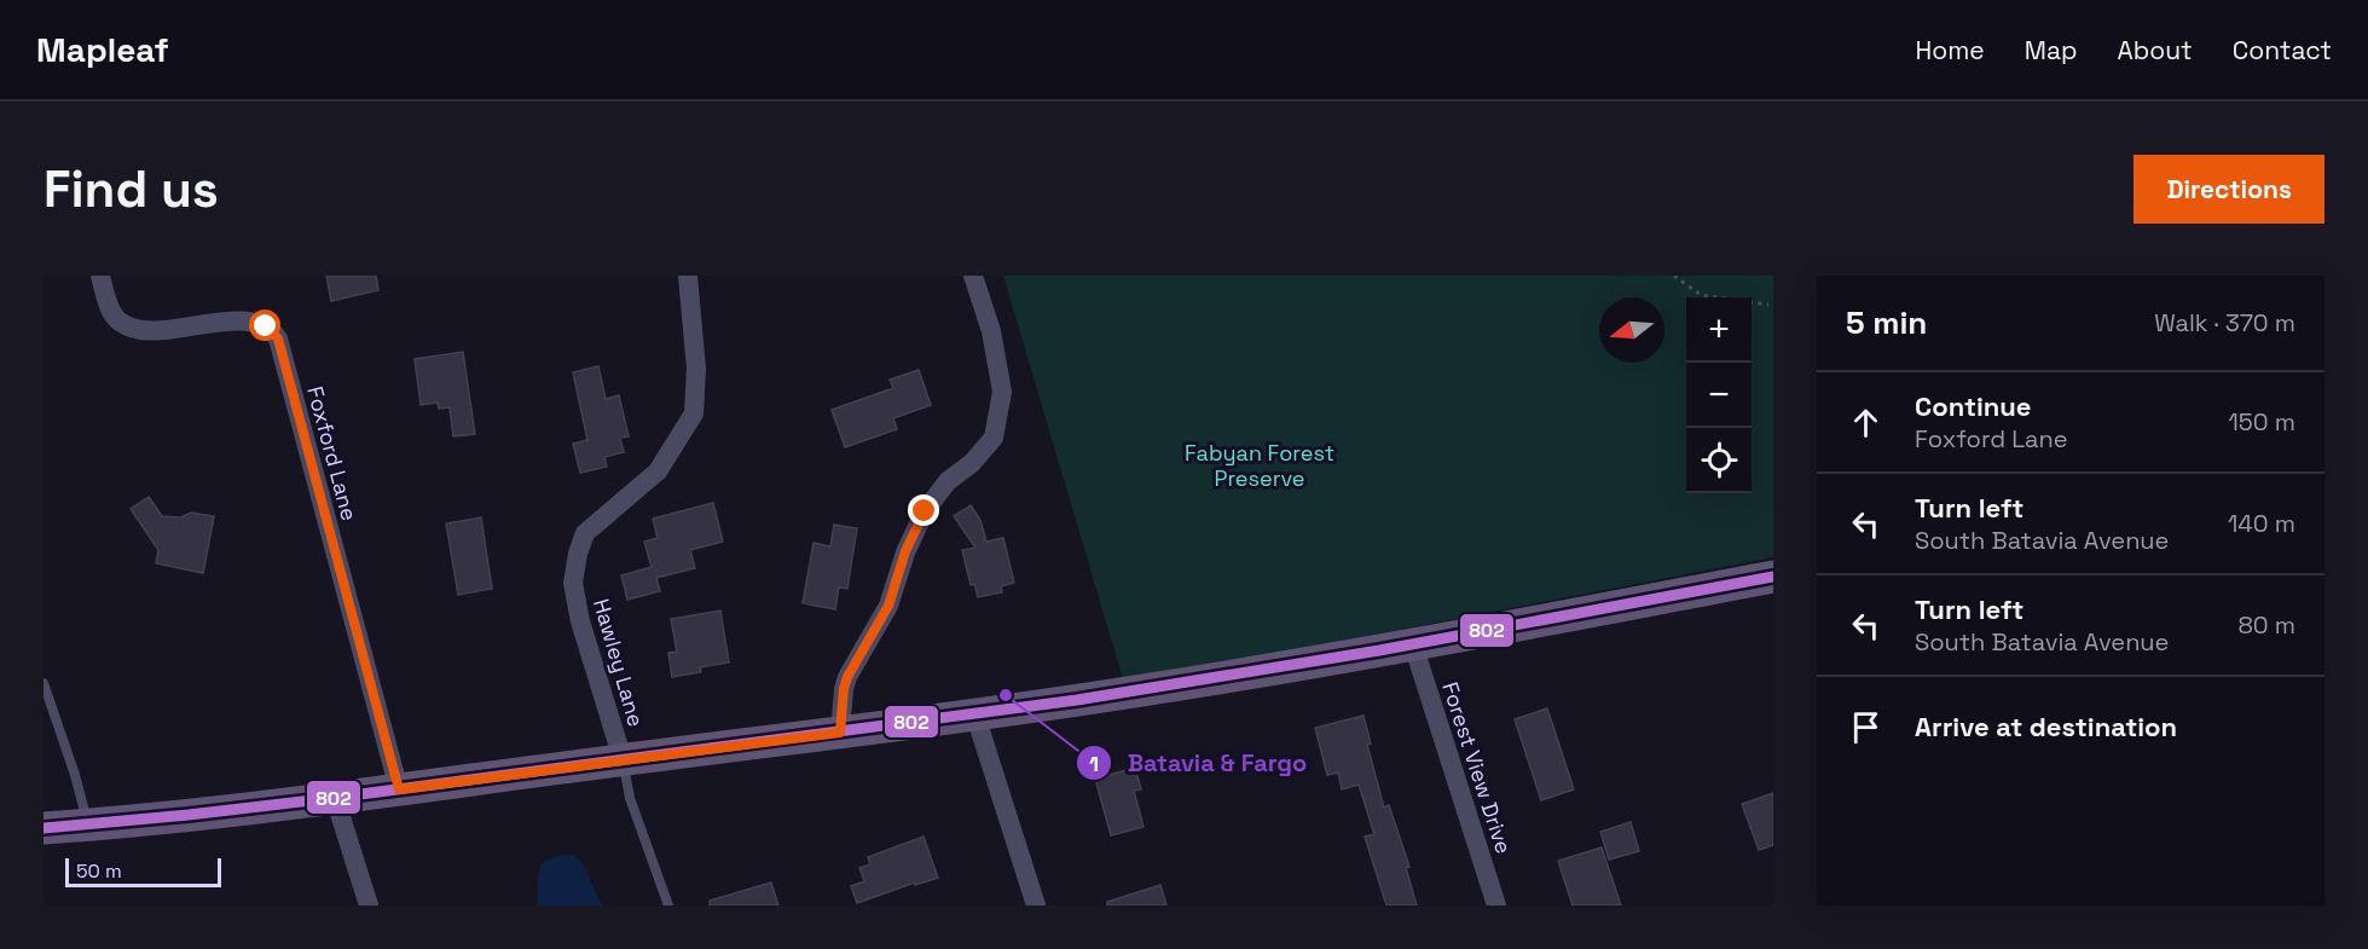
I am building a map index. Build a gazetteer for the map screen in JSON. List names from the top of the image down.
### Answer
{
  "streets": {
    "street": ["Foxford Lane", "Hawley Lane", "Forest View Drive"]
  },
  "parks": ["Fabyan Forest Preserve"],
  "places": ["Batavia & Fargo"],
  "lines": ["transit line 802"],
  "scale_bar": "50 m",
  "north": "left",
  "page": {
    "header": "Mapleaf",
    "nav": [
      "Home",
      "Map",
      "About",
      "Contact"
    ],
    "buttons": "Directions",
    "title": "Find us",
    "heading": ["5 min", "Walk · 370 m"],
    "map_buttons": ["+", "−"],
    "list": [
      ["Continue", "Foxford Lane", "150 m"],
      ["Turn left", "South Batavia Avenue", "140 m"],
      ["Turn left", "South Batavia Avenue", "80 m"],
      "Arrive at destination"
    ],
    "scale": "50 m"
  }
}
